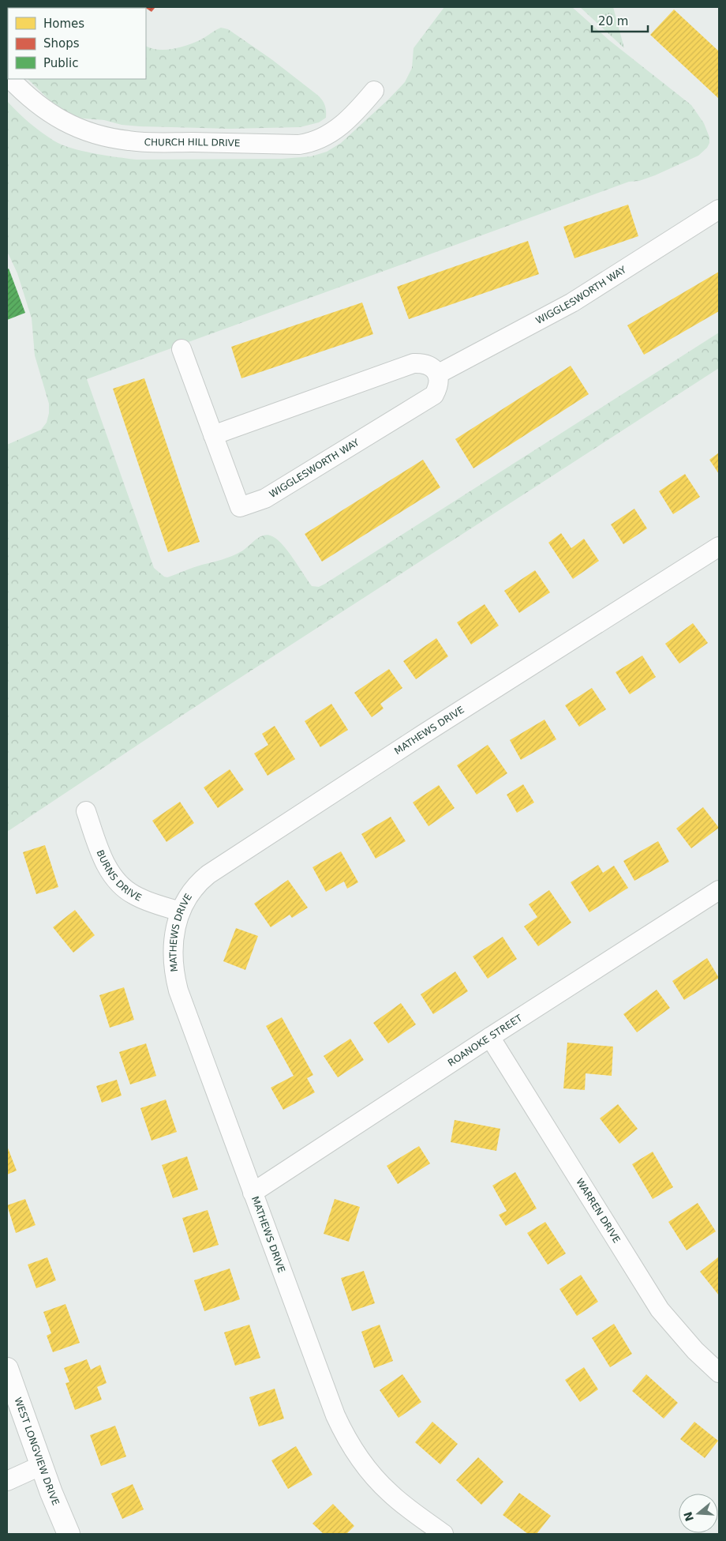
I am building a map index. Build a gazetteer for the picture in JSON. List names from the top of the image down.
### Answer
{
  "streets": {
    "street": [
      "CHURCH HILL DRIVE",
      "WIGGLESWORTH WAY",
      "MATHEWS DRIVE",
      "BURNS DRIVE",
      "ROANOKE STREET",
      "WARREN DRIVE",
      "WEST LONGVIEW DRIVE"
    ]
  },
  "crossings": [
    ["MATHEWS DRIVE", "BURNS DRIVE"],
    ["MATHEWS DRIVE", "ROANOKE STREET"],
    ["ROANOKE STREET", "WARREN DRIVE"]
  ],
  "legend": ["Homes", "Shops", "Public"],
  "scale_bar": "20 m",
  "north": "left"
}
